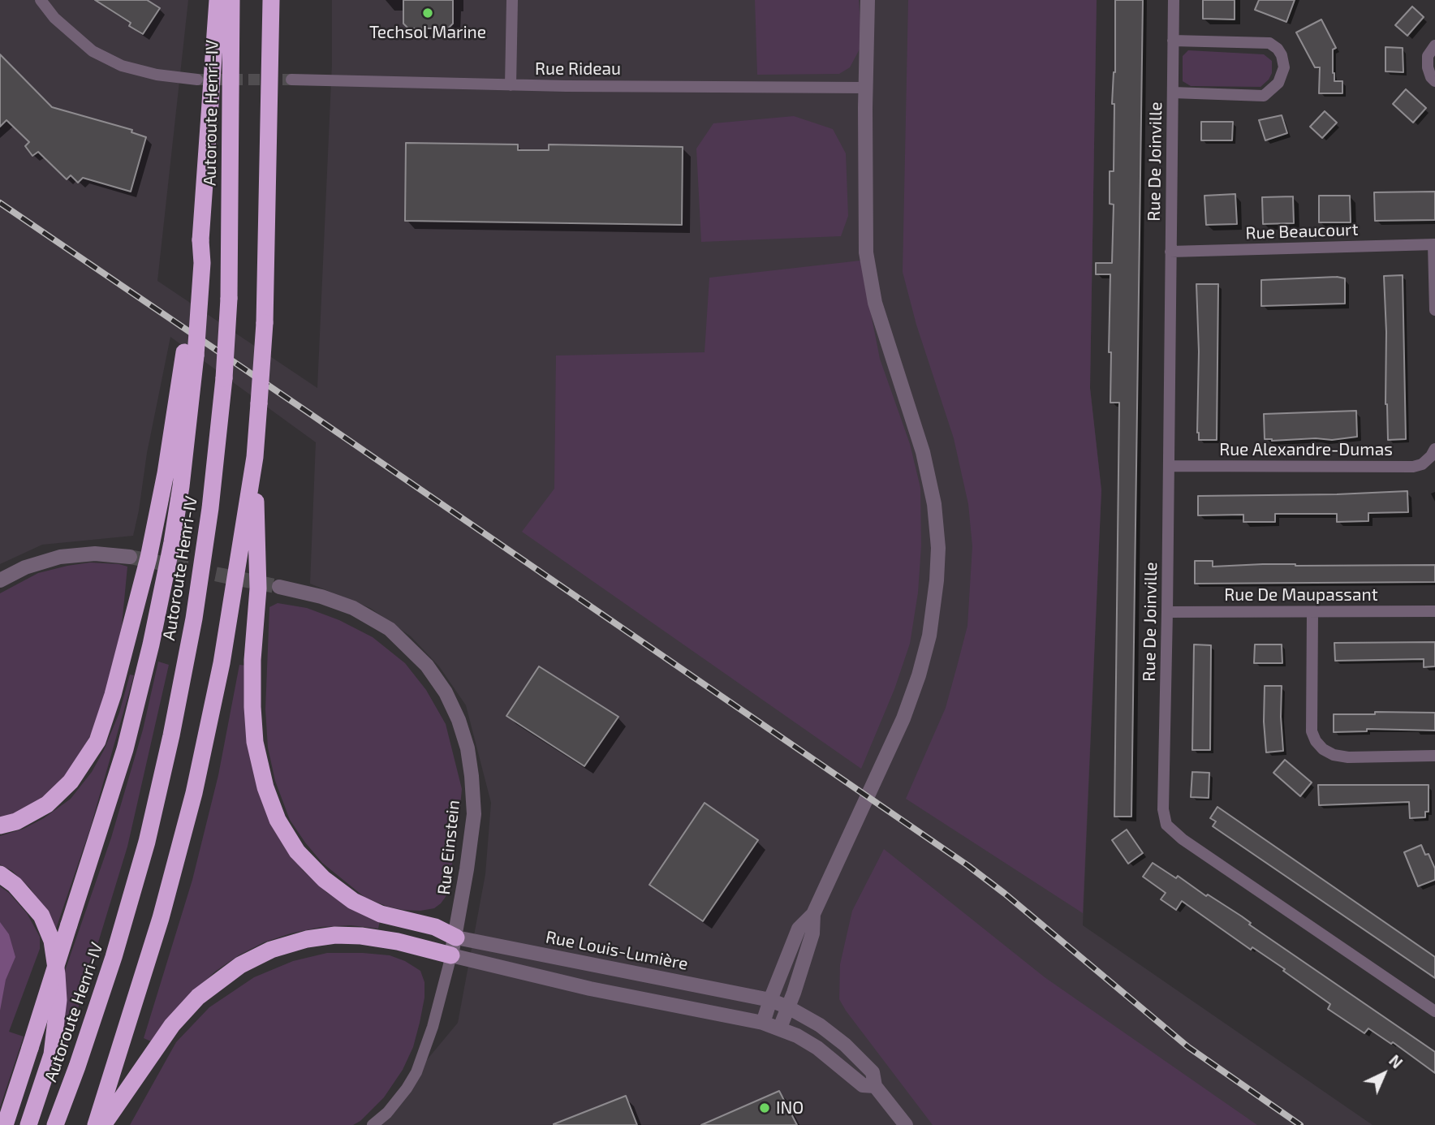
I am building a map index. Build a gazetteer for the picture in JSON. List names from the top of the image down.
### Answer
{
  "streets": {
    "highway": ["Autoroute Henri-IV"],
    "street": [
      "Rue Rideau",
      "Rue De Joinville",
      "Rue Beaucourt",
      "Rue Alexandre-Dumas",
      "Rue De Maupassant",
      "Rue Einstein",
      "Rue Louis-Lumière"
    ]
  },
  "crossings": [
    ["Rue De Joinville", "Rue Beaucourt"],
    ["Rue De Joinville", "Rue Alexandre-Dumas"],
    ["Rue De Joinville", "Rue De Maupassant"],
    ["Rue Einstein", "Rue Louis-Lumière"]
  ],
  "places": ["Techsol Marine", "INO"],
  "north": "top right"
}
